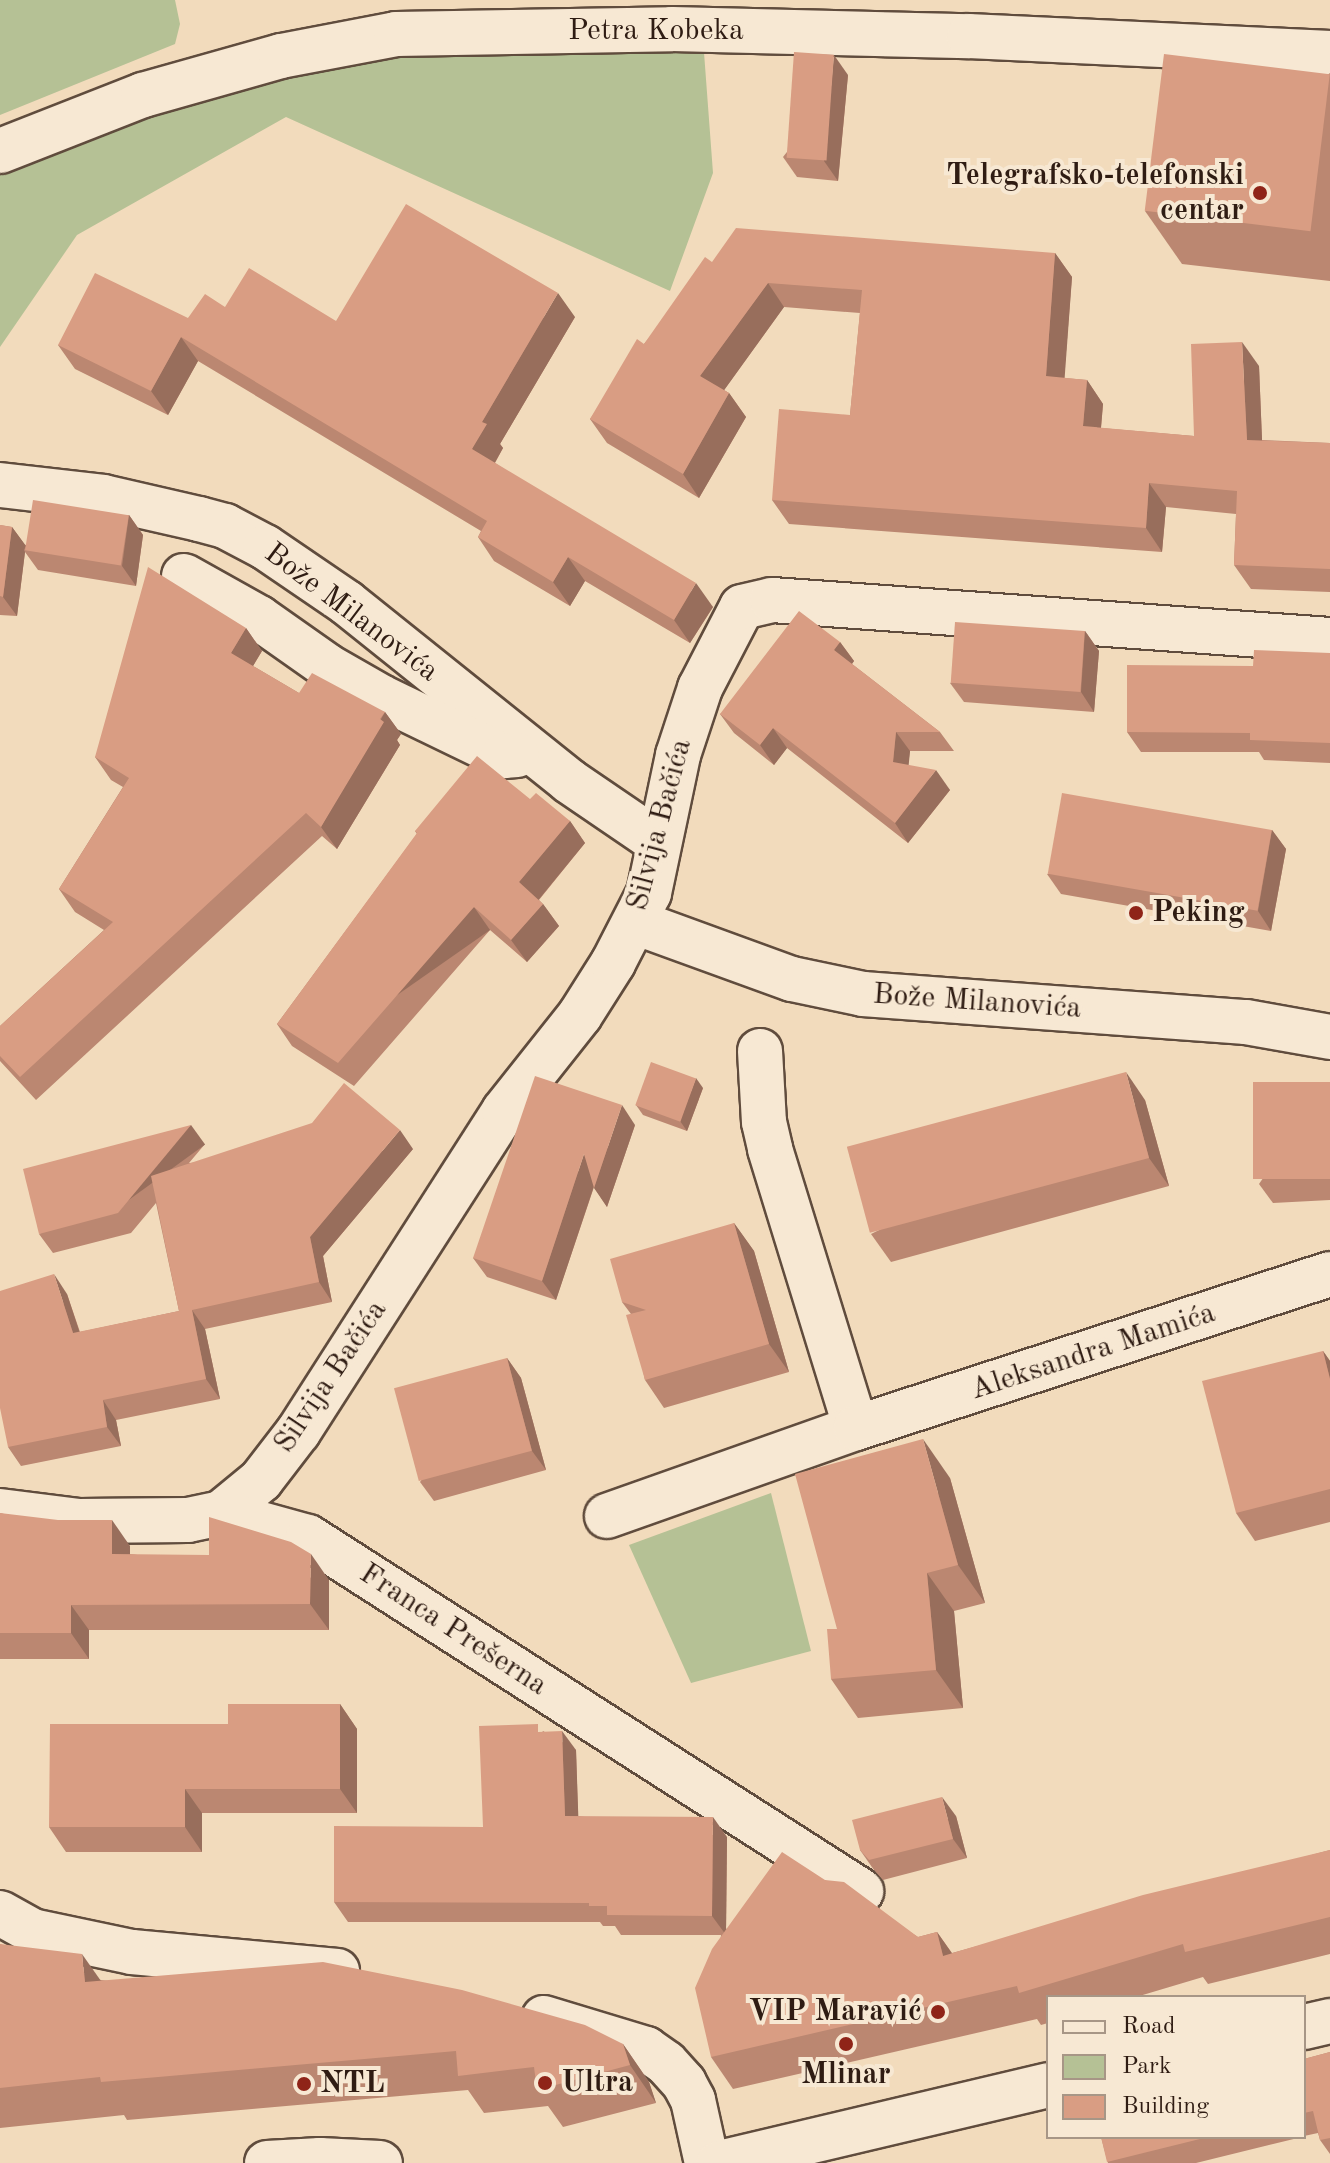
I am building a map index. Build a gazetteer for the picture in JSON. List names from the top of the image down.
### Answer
{
  "streets": {
    "street": [
      "Petra Kobeka",
      "Bože Milanovića",
      "Silvija Bačića",
      "Aleksandra Mamića",
      "Franca Prešerna"
    ]
  },
  "crossings": [
    ["Bože Milanovića", "Silvija Bačića"],
    ["Silvija Bačića", "Franca Prešerna"]
  ],
  "places": [
    "Telegrafsko-telefonski centar",
    "Peking",
    "VIP Maravić",
    "Mlinar",
    "Ultra",
    "NTL"
  ],
  "legend": ["Road", "Park", "Building"]
}
